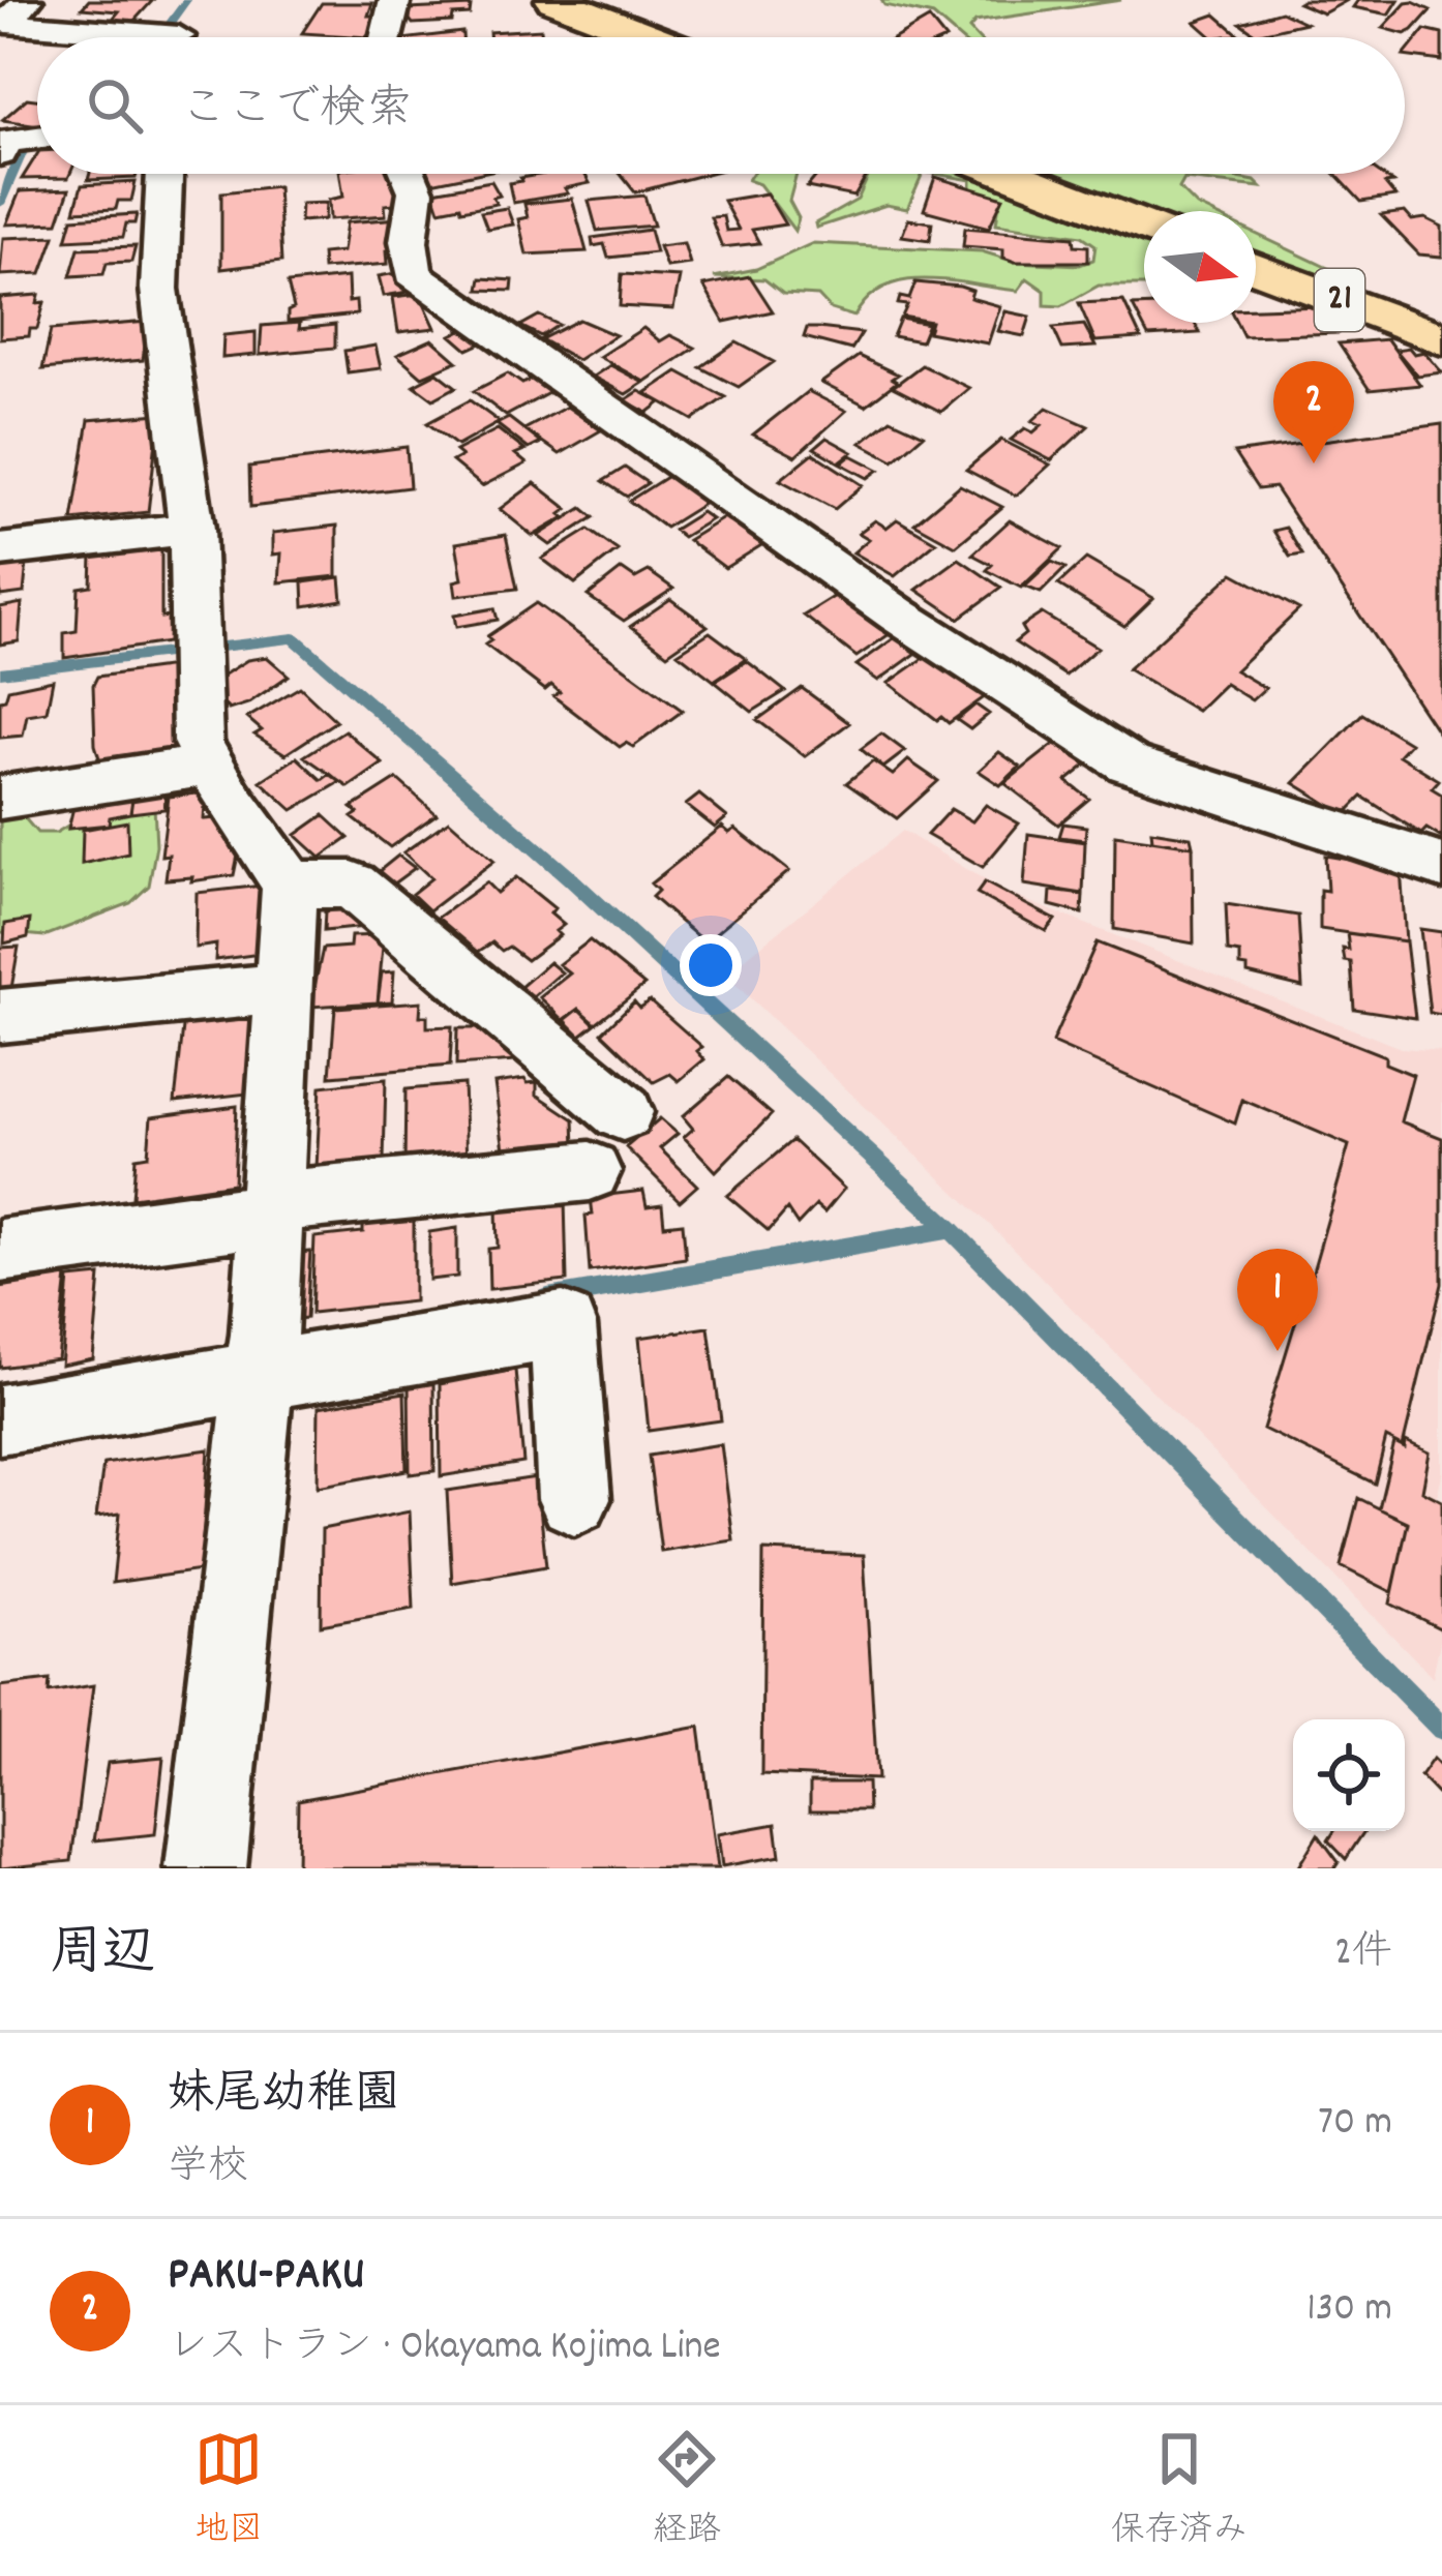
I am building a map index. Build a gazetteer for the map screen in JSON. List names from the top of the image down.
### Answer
{
  "streets": {
    "main road": ["21"]
  },
  "north": "right",
  "page": {
    "search": "ここで検索",
    "pins": ["2", "1"],
    "heading": ["周辺", "2件"],
    "list": [
      {
        "mark": "1",
        "name": "妹尾幼稚園",
        "note": "学校",
        "value": "70 m"
      },
      {
        "mark": "2",
        "name": "PAKU-PAKU",
        "note": "レストラン · Okayama Kojima Line",
        "value": "130 m"
      }
    ],
    "nav": ["地図", "経路", "保存済み"]
  }
}
